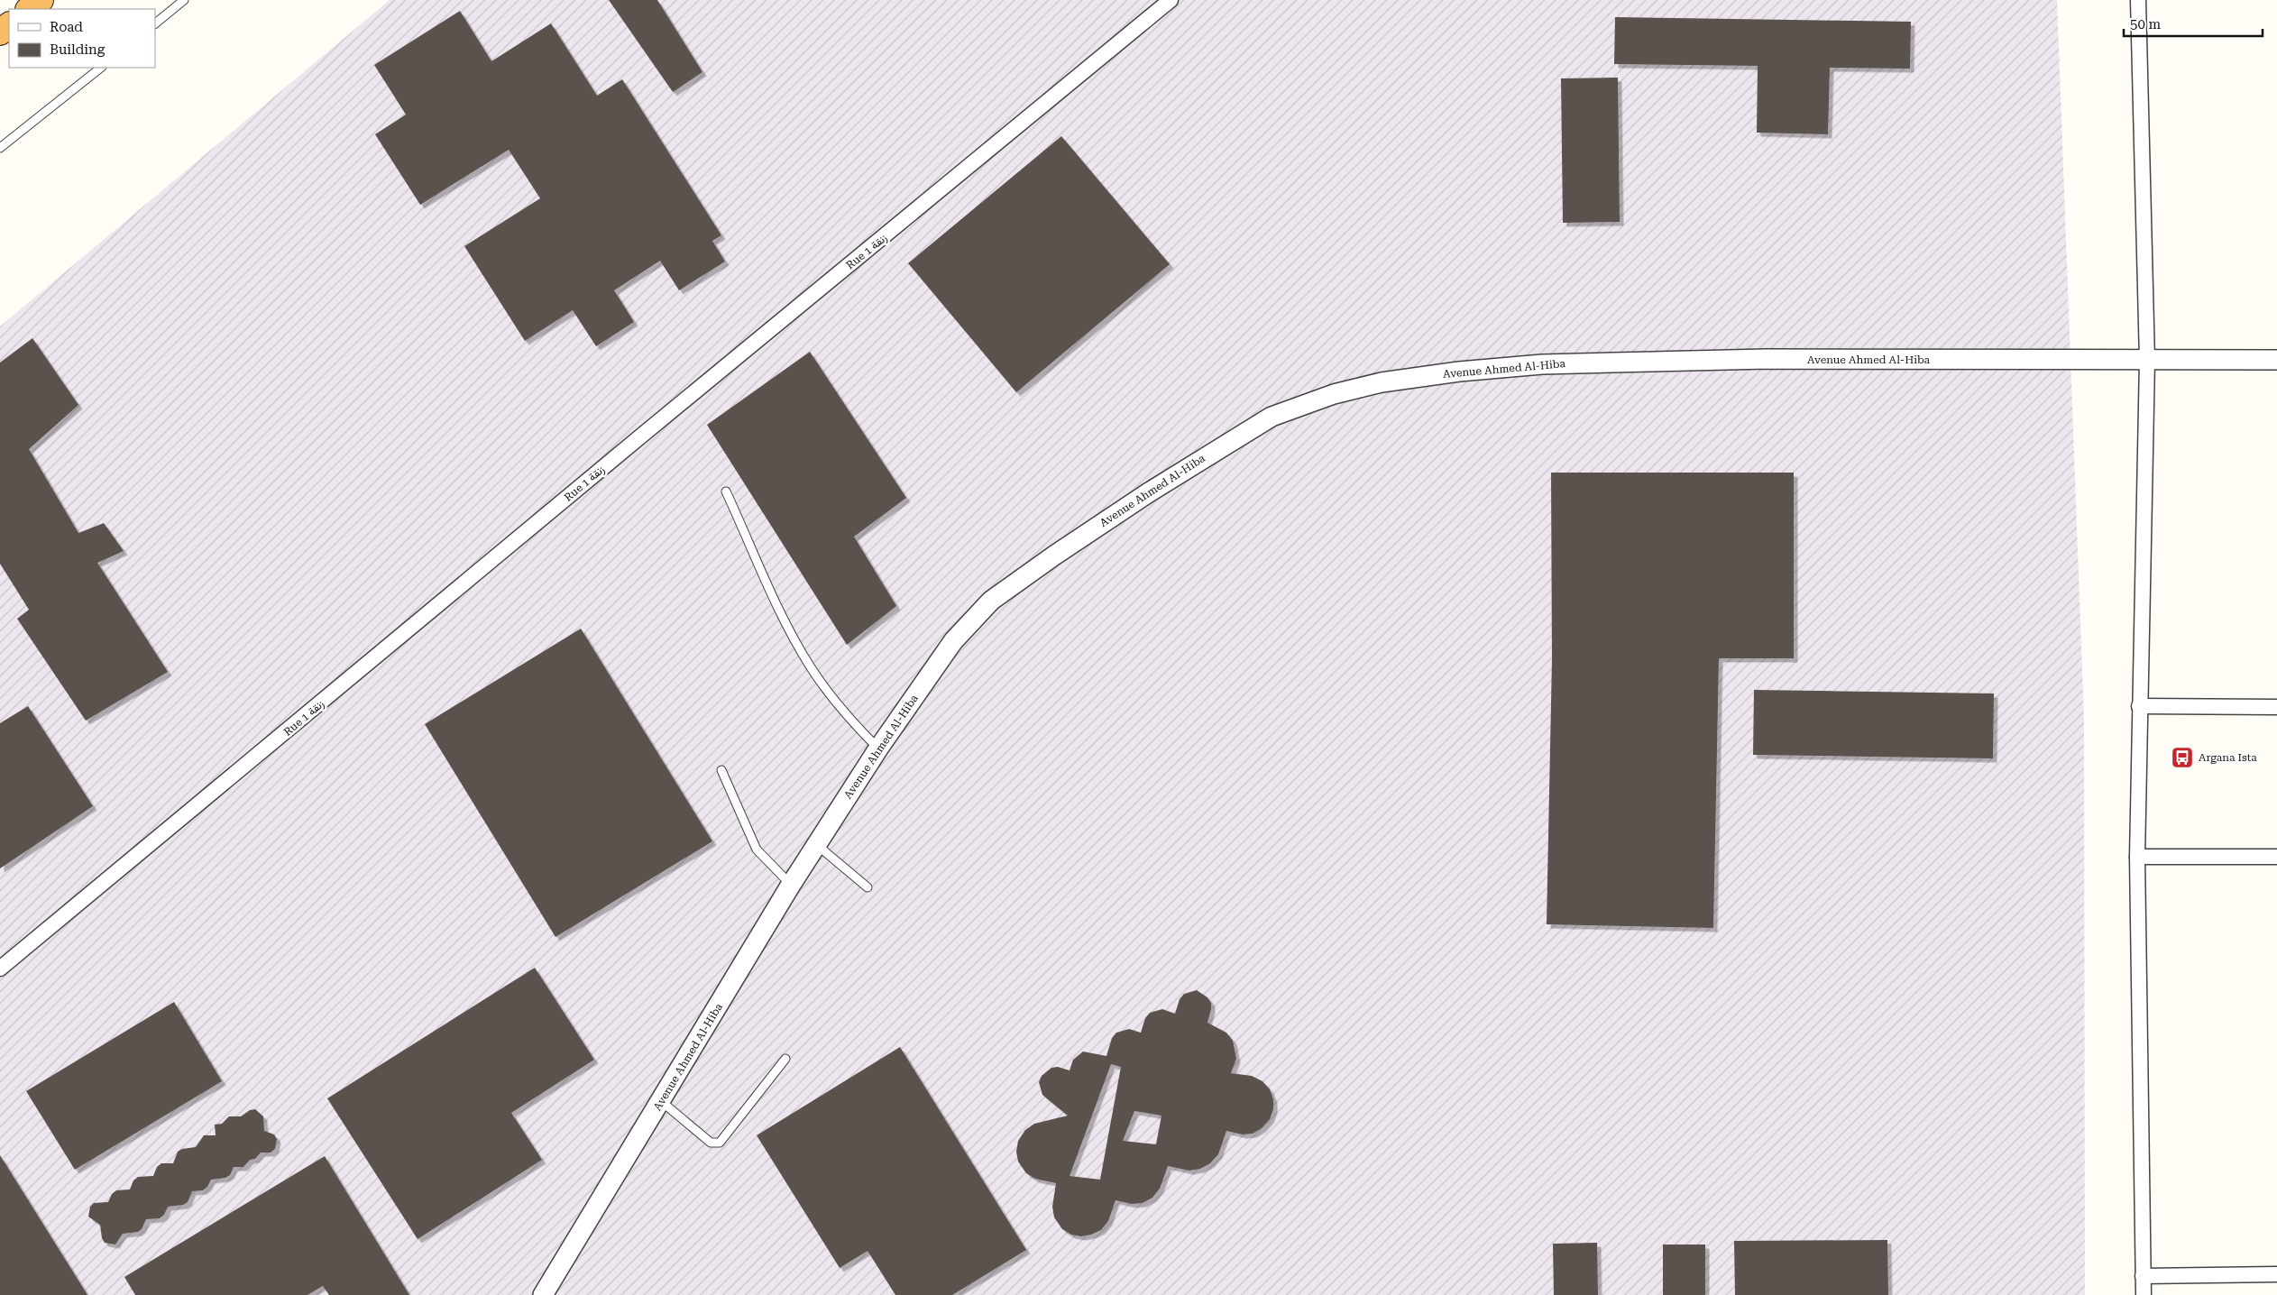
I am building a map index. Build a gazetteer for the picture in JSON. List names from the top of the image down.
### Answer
{
  "streets": {
    "street": ["Rue 1 زنقة", "Avenue Ahmed Al-Hiba"]
  },
  "places": {
    "bus stop": ["Argana Ista"]
  },
  "legend": ["Road", "Building"],
  "scale_bar": "50 m"
}
